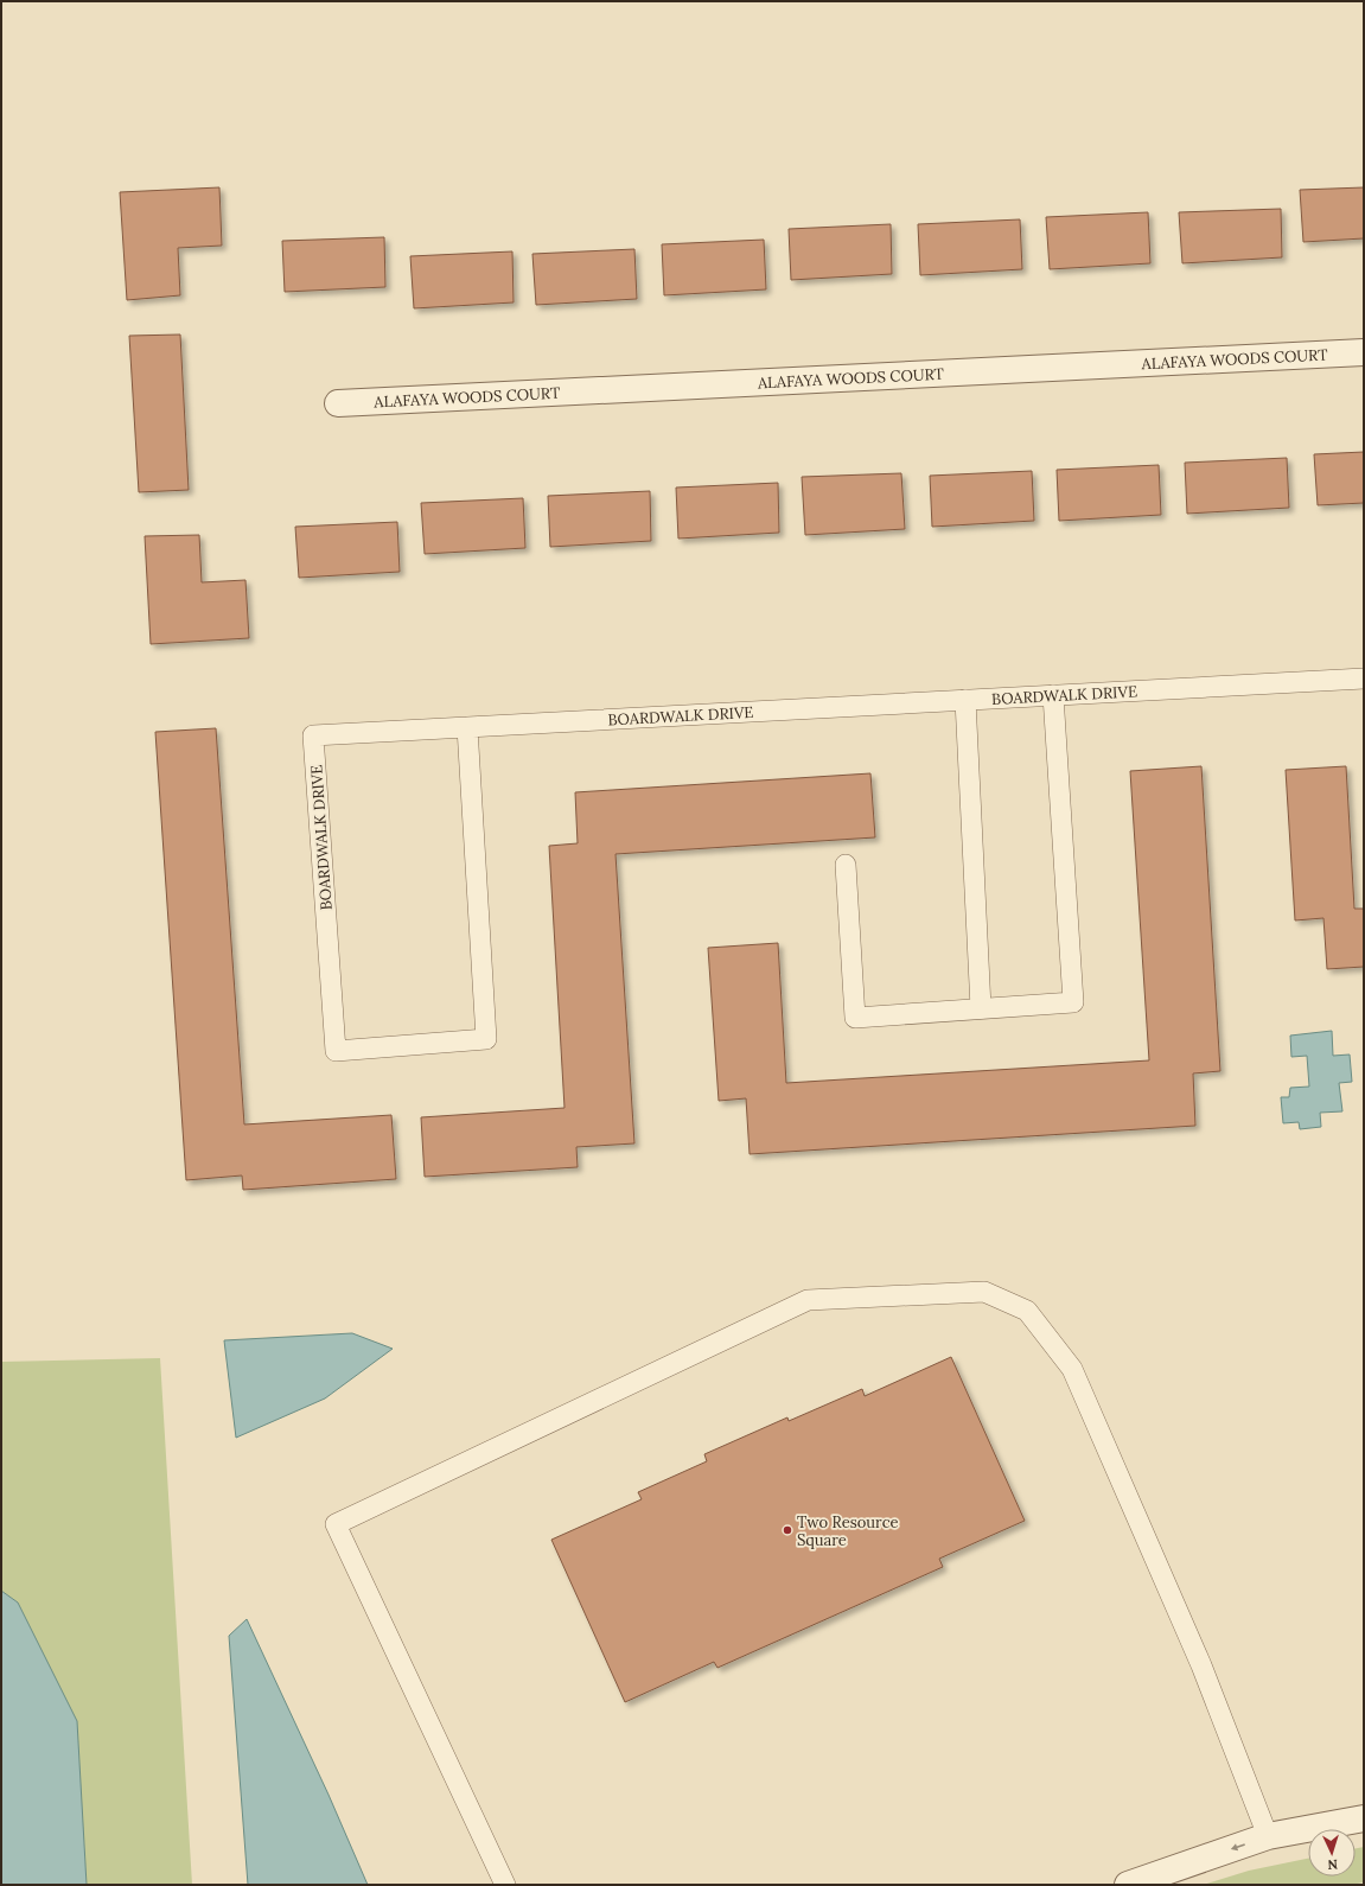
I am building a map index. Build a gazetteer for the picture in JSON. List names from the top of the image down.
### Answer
{
  "streets": {
    "street": ["ALAFAYA WOODS COURT"],
    "lane": ["BOARDWALK DRIVE"]
  },
  "places": ["Two Resource Square"],
  "north": "bottom"
}
